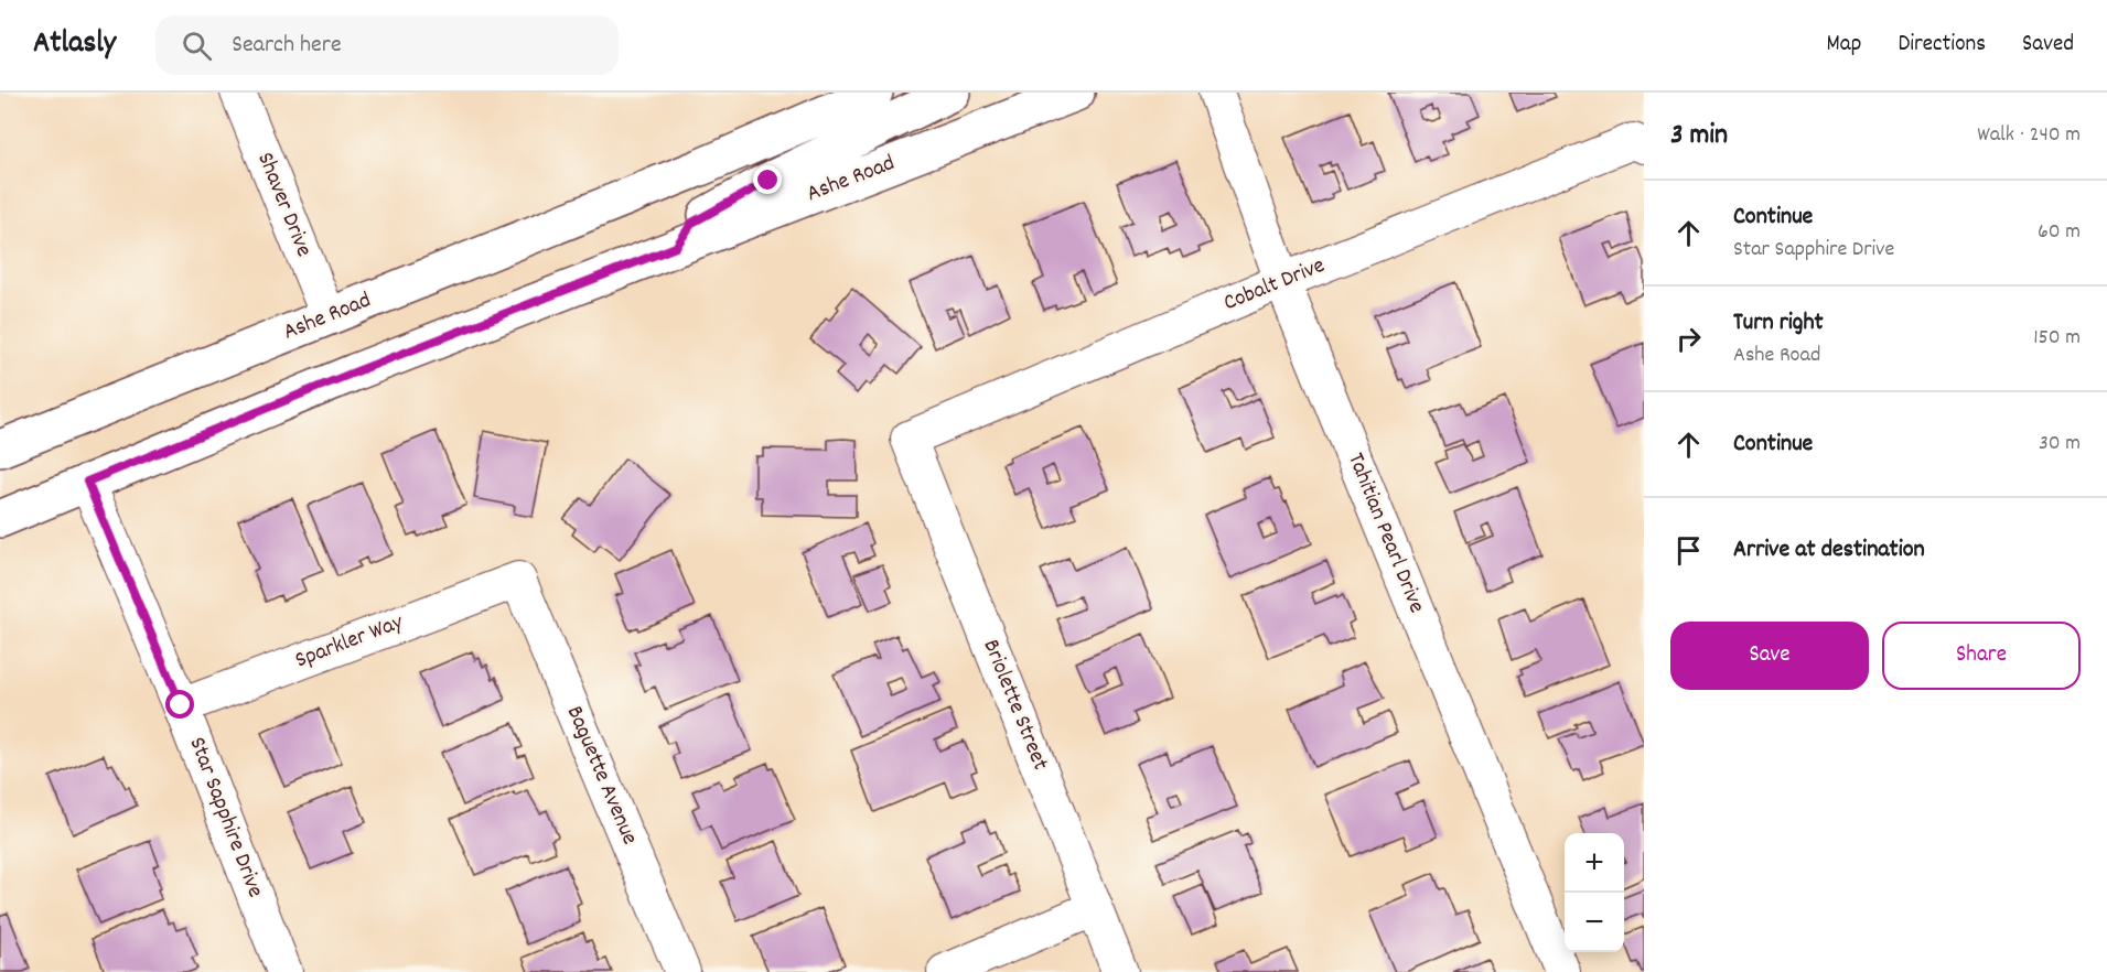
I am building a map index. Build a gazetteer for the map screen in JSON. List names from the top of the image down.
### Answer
{
  "streets": {
    "main road": ["Ashe Road"],
    "street": [
      "Shaver Drive",
      "Cobalt Drive",
      "Tahitian Pearl Drive",
      "Sparkler Way",
      "Briolette Street",
      "Baguette Avenue",
      "Star Sapphire Drive"
    ]
  },
  "crossings": [
    ["Ashe Road", "Shaver Drive"],
    ["Ashe Road", "Star Sapphire Drive"],
    ["Cobalt Drive", "Tahitian Pearl Drive"],
    ["Cobalt Drive", "Briolette Street"],
    ["Sparkler Way", "Baguette Avenue"],
    ["Sparkler Way", "Star Sapphire Drive"]
  ],
  "page": {
    "header": "Atlasly",
    "search": "Search here",
    "nav": ["Map", "Directions", "Saved"],
    "heading": ["3 min", "Walk · 240 m"],
    "list": [
      ["Continue", "Star Sapphire Drive", "60 m"],
      ["Turn right", "Ashe Road", "150 m"],
      ["Continue", "30 m"],
      "Arrive at destination"
    ],
    "buttons": ["Save", "Share"],
    "map_buttons": ["+", "−"]
  }
}
